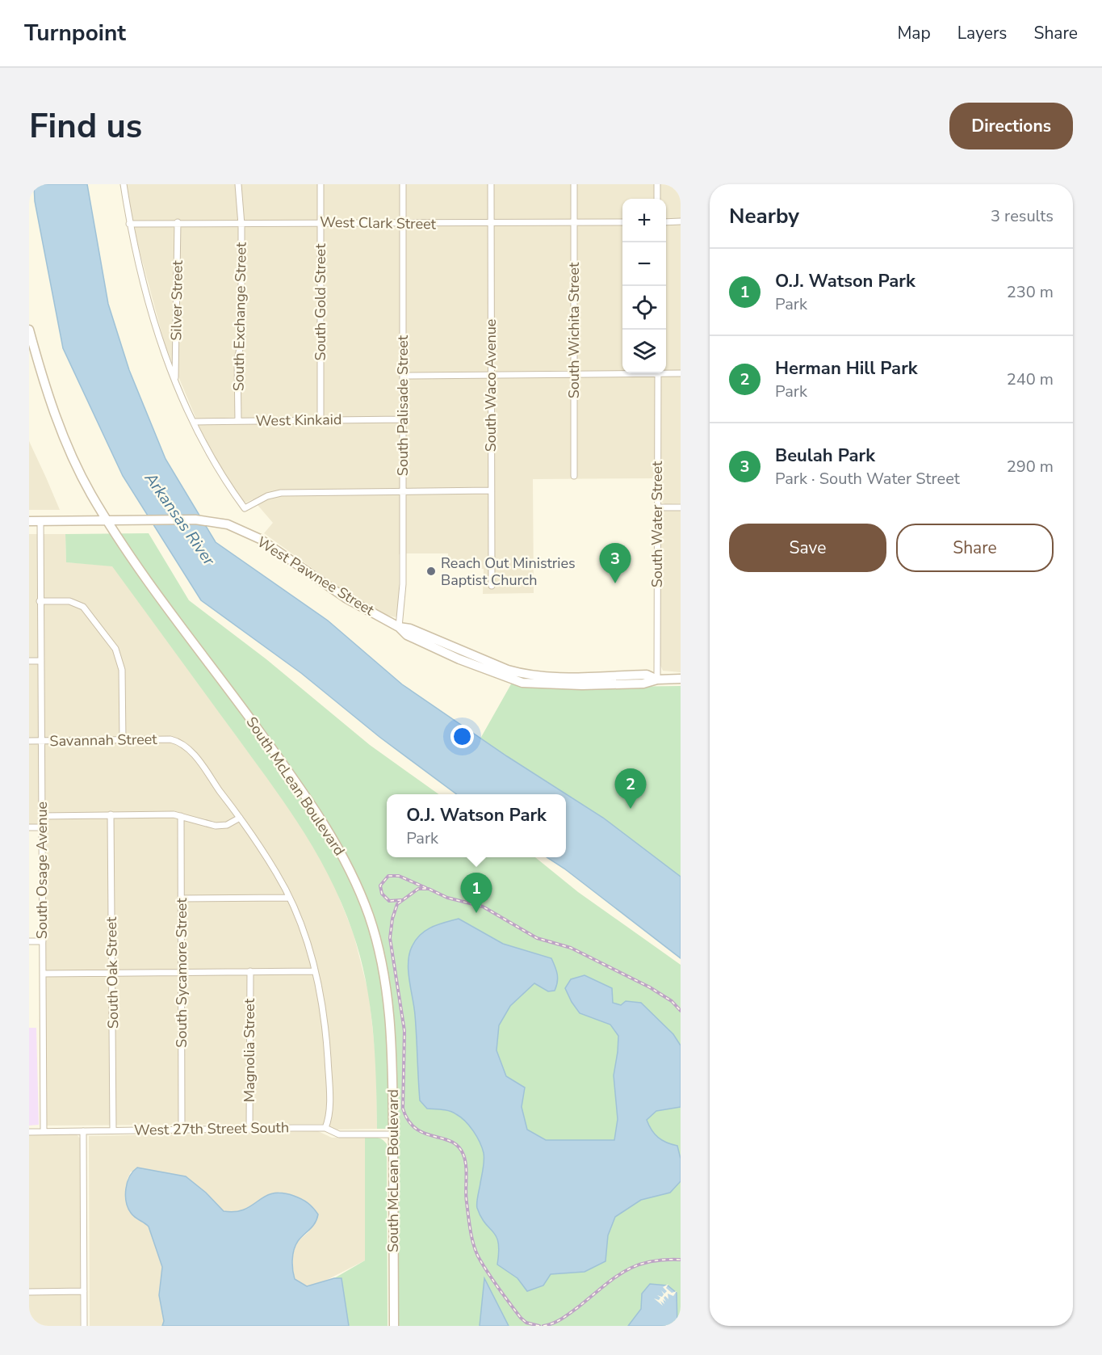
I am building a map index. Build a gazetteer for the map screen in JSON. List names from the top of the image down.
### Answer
{
  "streets": {
    "main road": ["West Pawnee Street", "South McLean Boulevard"],
    "street": [
      "West Clark Street",
      "Silver Street",
      "South Gold Street",
      "South Exchange Street",
      "South Wichita Street",
      "South Waco Avenue",
      "South Palisade Street",
      "West Kinkaid",
      "South Water Street",
      "Savannah Street",
      "South Osage Avenue",
      "South Oak Street",
      "South Sycamore Street",
      "Magnolia Street",
      "West 27th Street South"
    ]
  },
  "crossings": [
    ["West Clark Street", "Silver Street"],
    ["West Clark Street", "South Gold Street"],
    ["West Clark Street", "South Exchange Street"],
    ["West Clark Street", "South Wichita Street"],
    ["West Clark Street", "South Waco Avenue"],
    ["West Clark Street", "South Palisade Street"],
    ["South Gold Street", "West Kinkaid"],
    ["South Exchange Street", "West Kinkaid"],
    ["South Palisade Street", "West Kinkaid"],
    ["South Palisade Street", "West Pawnee Street"],
    ["South Water Street", "West Pawnee Street"],
    ["West Pawnee Street", "South McLean Boulevard"],
    ["West Pawnee Street", "South Osage Avenue"],
    ["Savannah Street", "South Osage Avenue"],
    ["South McLean Boulevard", "West 27th Street South"],
    ["South Osage Avenue", "West 27th Street South"],
    ["South Oak Street", "West 27th Street South"],
    ["South Sycamore Street", "West 27th Street South"],
    ["Magnolia Street", "West 27th Street South"]
  ],
  "water": ["Arkansas River"],
  "places": ["Reach Out Ministries Baptist Church"],
  "page": {
    "header": "Turnpoint",
    "nav": ["Map", "Layers", "Share"],
    "buttons": [
      "Directions",
      ["Save", "Share"]
    ],
    "title": "Find us",
    "heading": ["Nearby", "3 results"],
    "map_buttons": ["+", "−"],
    "list": [
      {
        "mark": "1",
        "name": "O.J. Watson Park",
        "note": "Park",
        "value": "230 m"
      },
      {
        "mark": "2",
        "name": "Herman Hill Park",
        "note": "Park",
        "value": "240 m"
      },
      {
        "mark": "3",
        "name": "Beulah Park",
        "note": "Park · South Water Street",
        "value": "290 m"
      }
    ],
    "pins": ["3", "2", "1"],
    "popup": ["O.J. Watson Park", "Park"]
  }
}
